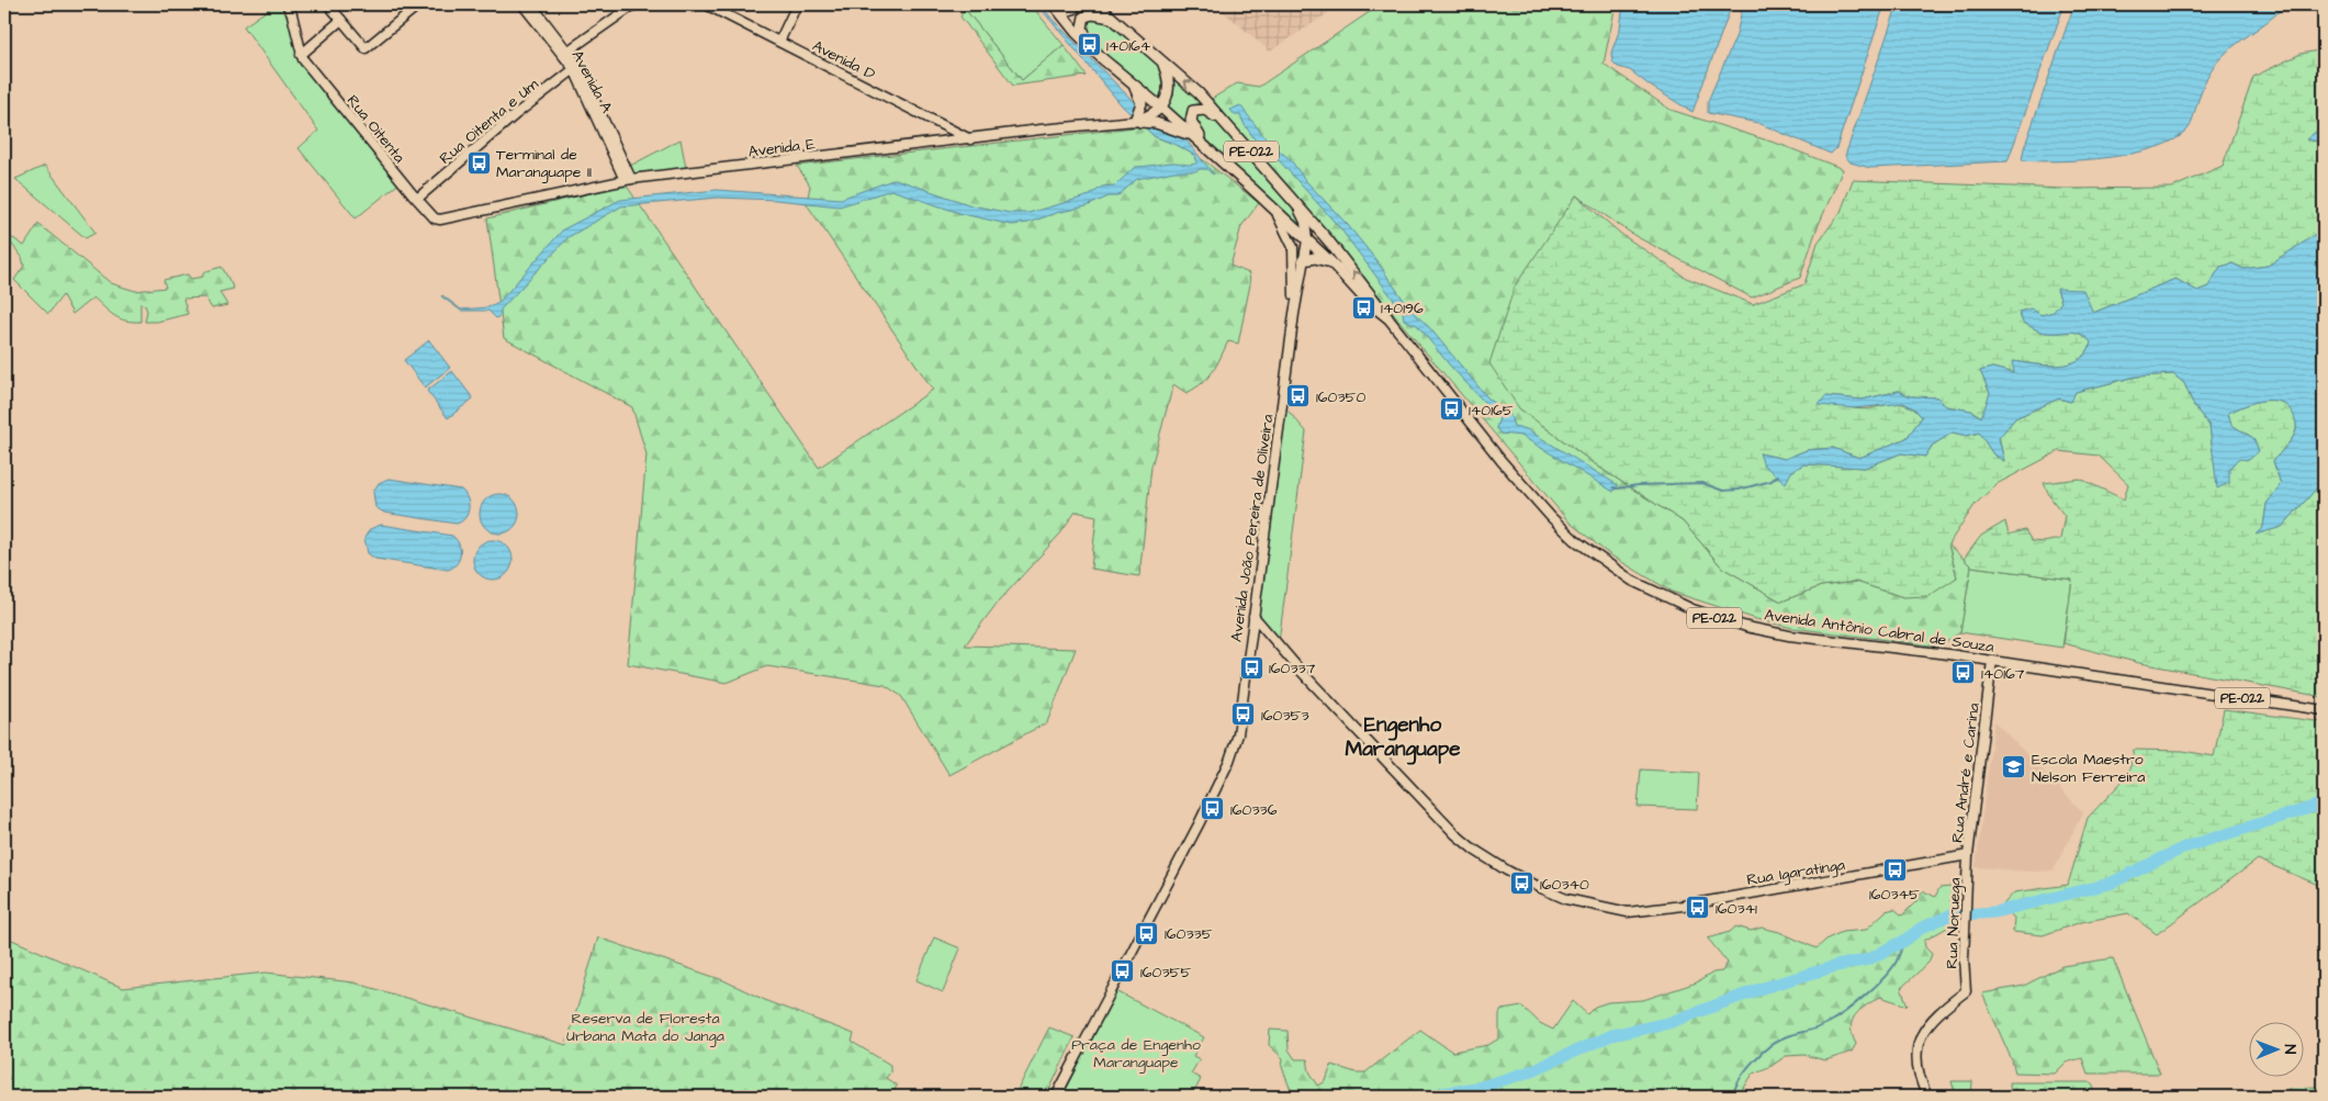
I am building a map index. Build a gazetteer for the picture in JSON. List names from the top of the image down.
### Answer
{
  "streets": {
    "highway": ["PE-022", "Avenida Antônio Cabral de Souza"],
    "main road": [
      "Avenida D",
      "Avenida A",
      "Rua Oitenta e Um",
      "Rua Oitenta",
      "Avenida E",
      "Avenida João Pereira de Oliveira",
      "Rua André e Carina",
      "Rua Igaratinga",
      "Rua Noruega"
    ]
  },
  "crossings": [
    ["Avenida D", "Avenida E"],
    ["Avenida A", "Rua Oitenta e Um"],
    ["Avenida A", "Avenida E"],
    ["Rua Oitenta e Um", "Rua Oitenta"],
    ["Rua Oitenta", "Avenida E"],
    ["Avenida João Pereira de Oliveira", "Avenida Antônio Cabral de Souza"],
    ["Avenida João Pereira de Oliveira", "Rua Igaratinga"],
    ["Avenida Antônio Cabral de Souza", "Rua André e Carina"],
    ["Rua André e Carina", "Rua Igaratinga"],
    ["Rua André e Carina", "Rua Noruega"],
    ["Rua Igaratinga", "Rua Noruega"]
  ],
  "districts": ["Engenho Maranguape"],
  "parks": ["Reserva de Floresta Urbana Mata do Janga", "Praça de Engenho Maranguape"],
  "places": {
    "bus stop": [
      "140164",
      "Terminal de Maranguape II",
      "140196",
      "160350",
      "140165",
      "160337",
      "140167",
      "160353",
      "160336",
      "160345",
      "160340",
      "160341",
      "160335",
      "160355"
    ],
    "school or university": ["Escola Maestro Nelson Ferreira"]
  },
  "north": "right"
}
